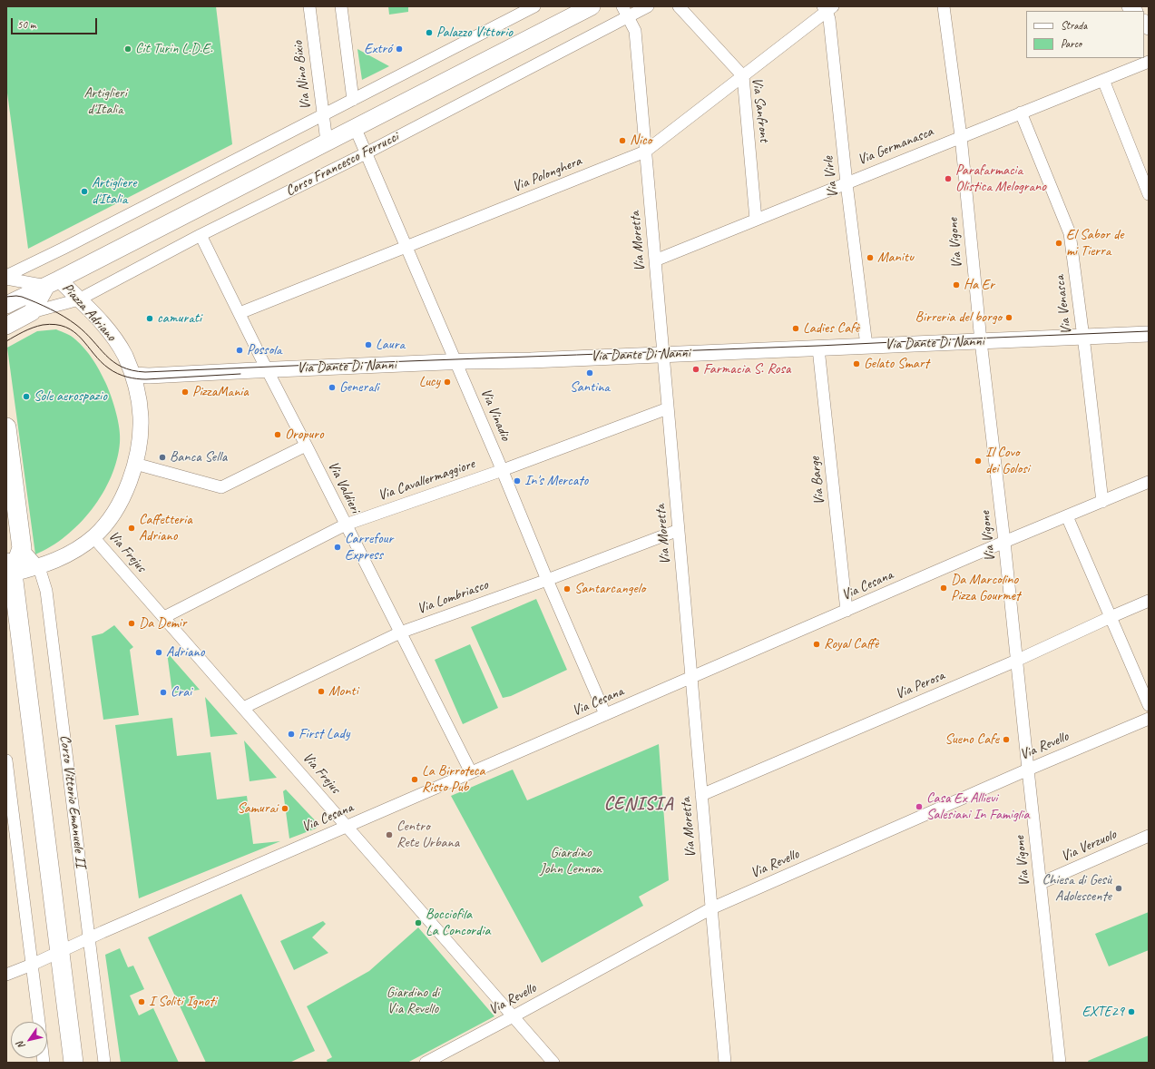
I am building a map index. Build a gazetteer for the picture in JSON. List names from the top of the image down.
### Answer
{
  "streets": {
    "main road": ["Corso Francesco Ferrucci"],
    "street": [
      "Via Nino Bixio",
      "Via Sanfront",
      "Via Germanasca",
      "Via Polonghera",
      "Via Virle",
      "Via Moretta",
      "Via Vigone",
      "Via Venasca",
      "Piazza Adriano",
      "Via Dante Di Nanni",
      "Via Vinadio",
      "Via Cavallermaggiore",
      "Via Barge",
      "Via Valdieri",
      "Via Frejus",
      "Via Cesana",
      "Via Lombriasco",
      "Via Perosa",
      "Via Revello",
      "Corso Vittorio Emanuele II",
      "Via Verzuolo"
    ]
  },
  "crossings": [
    ["Via Nino Bixio", "Corso Francesco Ferrucci"],
    ["Via Sanfront", "Via Germanasca"],
    ["Via Sanfront", "Via Polonghera"],
    ["Via Germanasca", "Via Virle"],
    ["Via Germanasca", "Via Moretta"],
    ["Via Germanasca", "Via Vigone"],
    ["Via Germanasca", "Via Venasca"],
    ["Corso Francesco Ferrucci", "Via Moretta"],
    ["Corso Francesco Ferrucci", "Piazza Adriano"],
    ["Corso Francesco Ferrucci", "Via Vinadio"],
    ["Corso Francesco Ferrucci", "Via Valdieri"],
    ["Via Polonghera", "Via Virle"],
    ["Via Polonghera", "Via Moretta"],
    ["Via Polonghera", "Via Vinadio"],
    ["Via Polonghera", "Via Valdieri"],
    ["Via Virle", "Via Dante Di Nanni"],
    ["Via Moretta", "Via Dante Di Nanni"],
    ["Via Moretta", "Via Cavallermaggiore"],
    ["Via Moretta", "Via Cesana"],
    ["Via Moretta", "Via Lombriasco"],
    ["Via Moretta", "Via Perosa"],
    ["Via Moretta", "Via Revello"],
    ["Via Vigone", "Via Dante Di Nanni"],
    ["Via Vigone", "Via Cesana"],
    ["Via Vigone", "Via Perosa"],
    ["Via Vigone", "Via Revello"],
    ["Via Vigone", "Via Verzuolo"],
    ["Via Venasca", "Via Dante Di Nanni"],
    ["Via Venasca", "Via Cesana"],
    ["Piazza Adriano", "Via Dante Di Nanni"],
    ["Piazza Adriano", "Via Frejus"],
    ["Piazza Adriano", "Corso Vittorio Emanuele II"],
    ["Via Dante Di Nanni", "Via Vinadio"],
    ["Via Dante Di Nanni", "Via Barge"],
    ["Via Dante Di Nanni", "Via Valdieri"],
    ["Via Vinadio", "Via Cavallermaggiore"],
    ["Via Vinadio", "Via Cesana"],
    ["Via Vinadio", "Via Lombriasco"],
    ["Via Cavallermaggiore", "Via Valdieri"],
    ["Via Cavallermaggiore", "Via Frejus"],
    ["Via Barge", "Via Cesana"],
    ["Via Valdieri", "Via Cesana"],
    ["Via Valdieri", "Via Lombriasco"],
    ["Via Frejus", "Via Cesana"],
    ["Via Frejus", "Via Lombriasco"],
    ["Via Frejus", "Via Revello"],
    ["Via Cesana", "Corso Vittorio Emanuele II"]
  ],
  "districts": ["CENISIA"],
  "parks": ["Artiglieri d'Italia", "Giardino John Lennon", "Giardino di Via Revello"],
  "places": [
    "Palazzo Vittorio",
    "Cit Turin L.D.E.",
    "Extró",
    "Nico",
    "Parafarmacia Olistica Melograno",
    "Artigliere d'Italia",
    "El Sabor de mi Tierra",
    "Manitu",
    "Ha Er",
    "Birreria del borgo",
    "camurati",
    "Ladies Cafè",
    "Laura",
    "Possola",
    "Gelato Smart",
    "Farmacia S. Rosa",
    "Santina",
    "Lucy",
    "Generali",
    "PizzaMania",
    "Sole aerospazio",
    "Oropuro",
    "Banca Sella",
    "Il Covo dei Golosi",
    "In's Mercato",
    "Caffetteria Adriano",
    "Carrefour Express",
    "Da Marcolino Pizza Gourmet",
    "Santarcangelo",
    "Da Demir",
    "Royal Caffè",
    "Adriano",
    "Monti",
    "Crai",
    "First Lady",
    "Sueno Cafe",
    "La Birroteca Risto Pub",
    "Casa Ex Allievi Salesiani In Famiglia",
    "Samurai",
    "Centro Rete Urbana",
    "Chiesa di Gesù Adolescente",
    "Bocciofila La Concordia",
    "I Soliti Ignoti",
    "EXTE29"
  ],
  "legend": ["Strada", "Parco"],
  "scale_bar": "50 m",
  "north": "bottom left"
}
